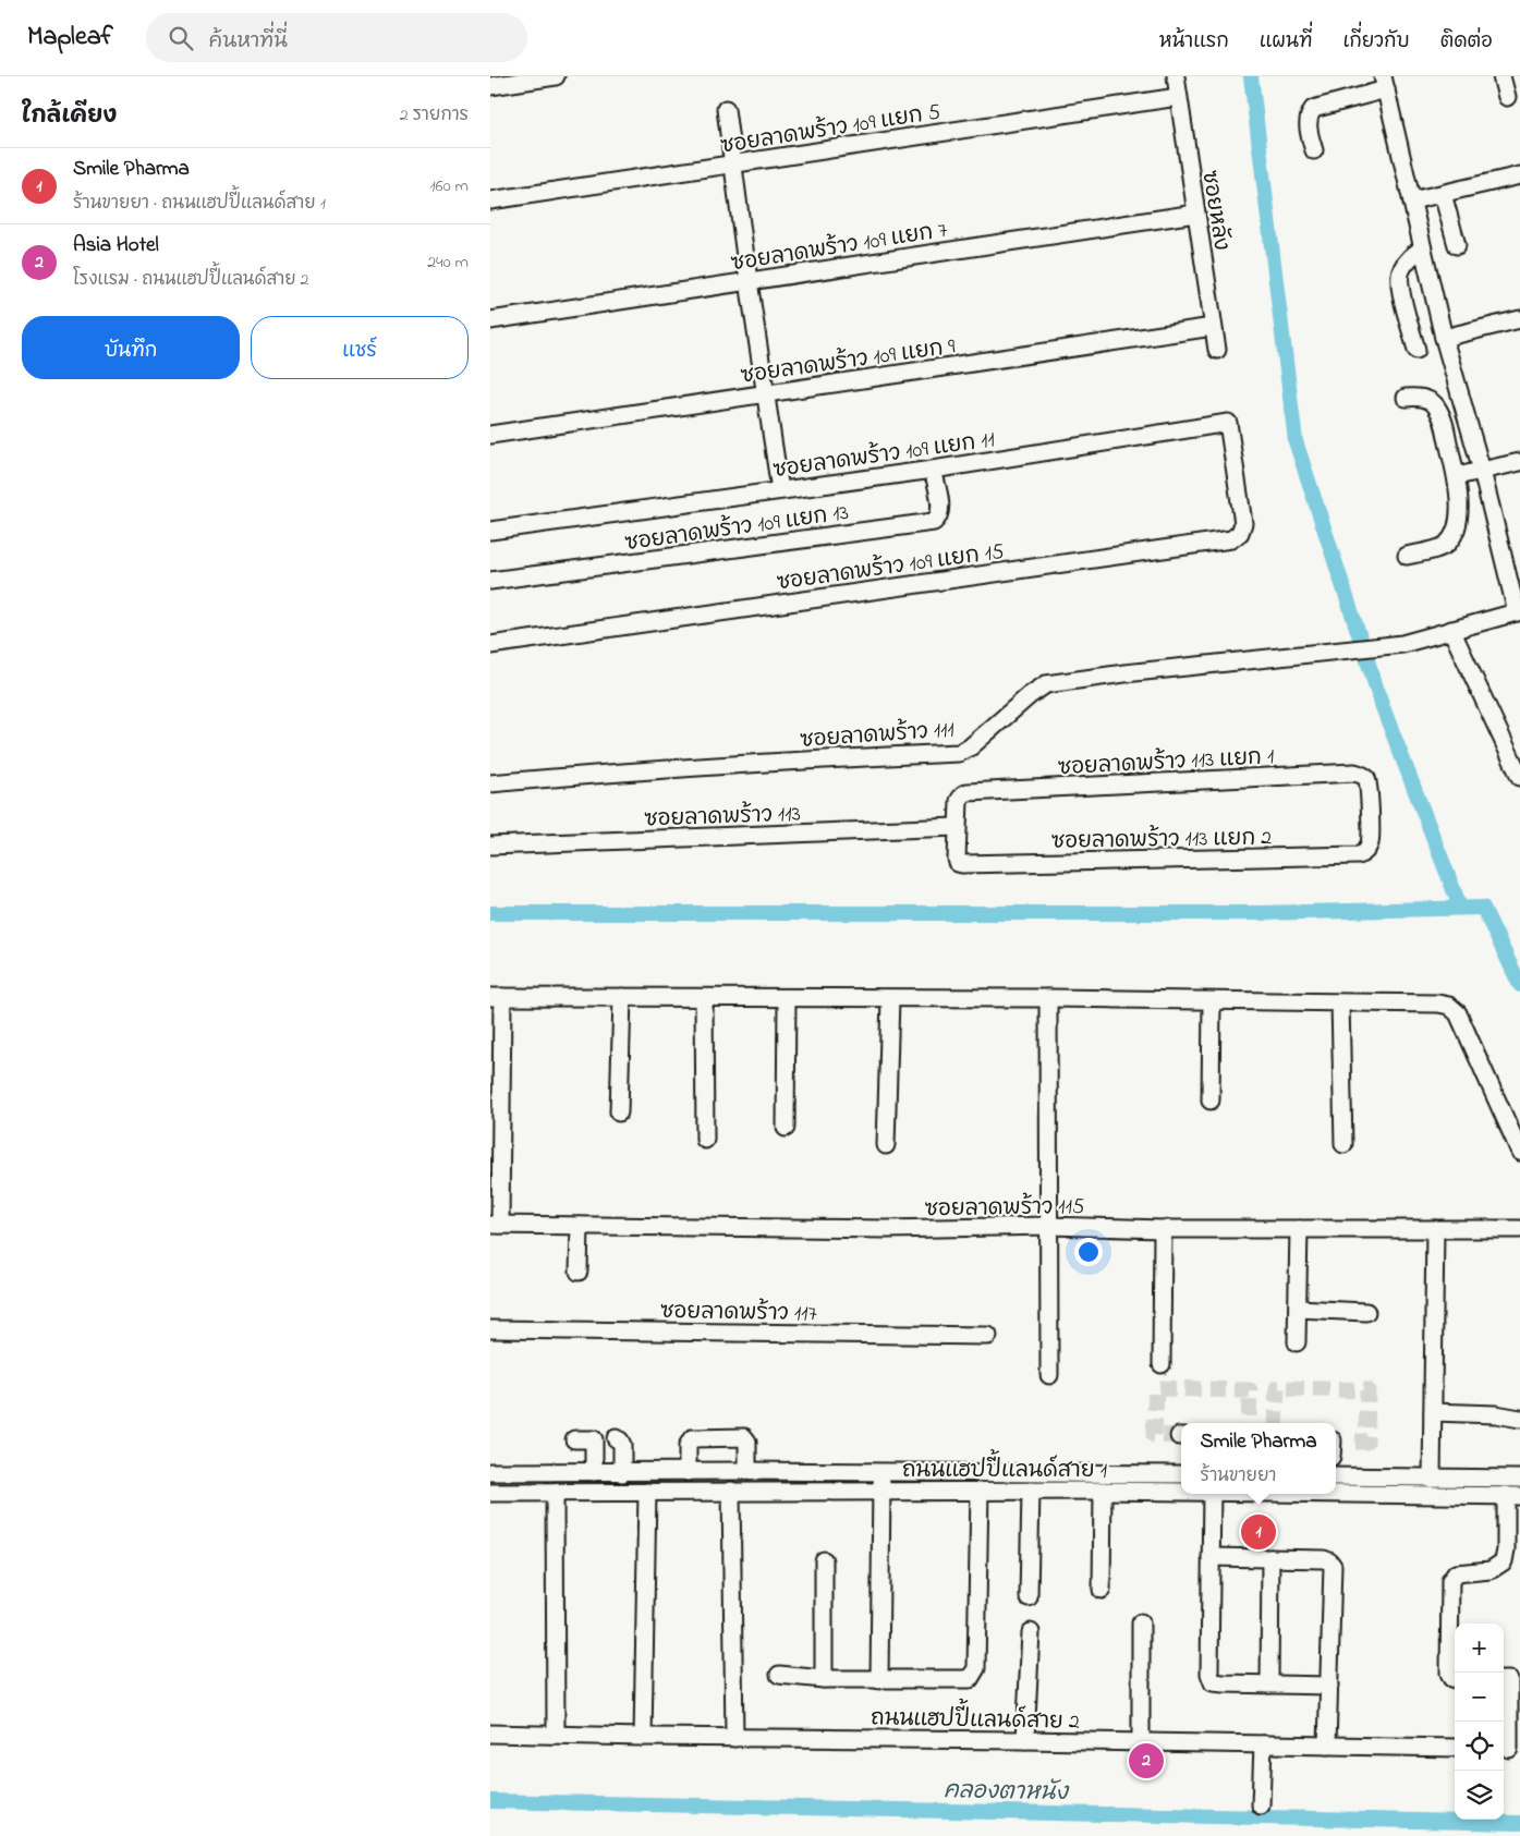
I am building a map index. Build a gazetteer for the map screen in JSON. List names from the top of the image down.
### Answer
{
  "streets": {
    "street": [
      "ซอยลาดพร้าว 109 แยก 5",
      "ซอยหลัง",
      "ซอยลาดพร้าว 109 แยก 7",
      "ซอยลาดพร้าว 109 แยก 9",
      "ซอยลาดพร้าว 109 แยก 11",
      "ซอยลาดพร้าว 109 แยก 13",
      "ซอยลาดพร้าว 109 แยก 15",
      "ซอยลาดพร้าว 111",
      "ซอยลาดพร้าว 113 แยก 1",
      "ซอยลาดพร้าว 113",
      "ซอยลาดพร้าว 113 แยก 2",
      "ซอยลาดพร้าว 115",
      "ซอยลาดพร้าว 117",
      "ถนนแฮปปี้แลนด์สาย 1",
      "ถนนแฮปปี้แลนด์สาย 2"
    ]
  },
  "crossings": [
    ["ซอยลาดพร้าว 109 แยก 5", "ซอยหลัง"],
    ["ซอยหลัง", "ซอยลาดพร้าว 109 แยก 7"],
    ["ซอยหลัง", "ซอยลาดพร้าว 109 แยก 9"],
    ["ซอยลาดพร้าว 109 แยก 11", "ซอยลาดพร้าว 109 แยก 13"],
    ["ซอยลาดพร้าว 109 แยก 11", "ซอยลาดพร้าว 109 แยก 15"],
    ["ซอยลาดพร้าว 113 แยก 1", "ซอยลาดพร้าว 113"],
    ["ซอยลาดพร้าว 113 แยก 1", "ซอยลาดพร้าว 113 แยก 2"],
    ["ซอยลาดพร้าว 113", "ซอยลาดพร้าว 113 แยก 2"]
  ],
  "water": ["คลองตาหนัง"],
  "page": {
    "header": "Mapleaf",
    "search": "ค้นหาที่นี่",
    "nav": [
      "หน้าแรก",
      "แผนที่",
      "เกี่ยวกับ",
      "ติดต่อ"
    ],
    "heading": ["ใกล้เคียง", "2 รายการ"],
    "list": [
      {
        "mark": "1",
        "name": "Smile Pharma",
        "note": "ร้านขายยา · ถนนแฮปปี้แลนด์สาย 1",
        "value": "160 m"
      },
      {
        "mark": "2",
        "name": "Asia Hotel",
        "note": "โรงแรม · ถนนแฮปปี้แลนด์สาย 2",
        "value": "240 m"
      }
    ],
    "buttons": ["บันทึก", "แชร์"],
    "popup": ["Smile Pharma", "ร้านขายยา"],
    "pins": ["1", "2"],
    "map_buttons": ["+", "−"]
  }
}
